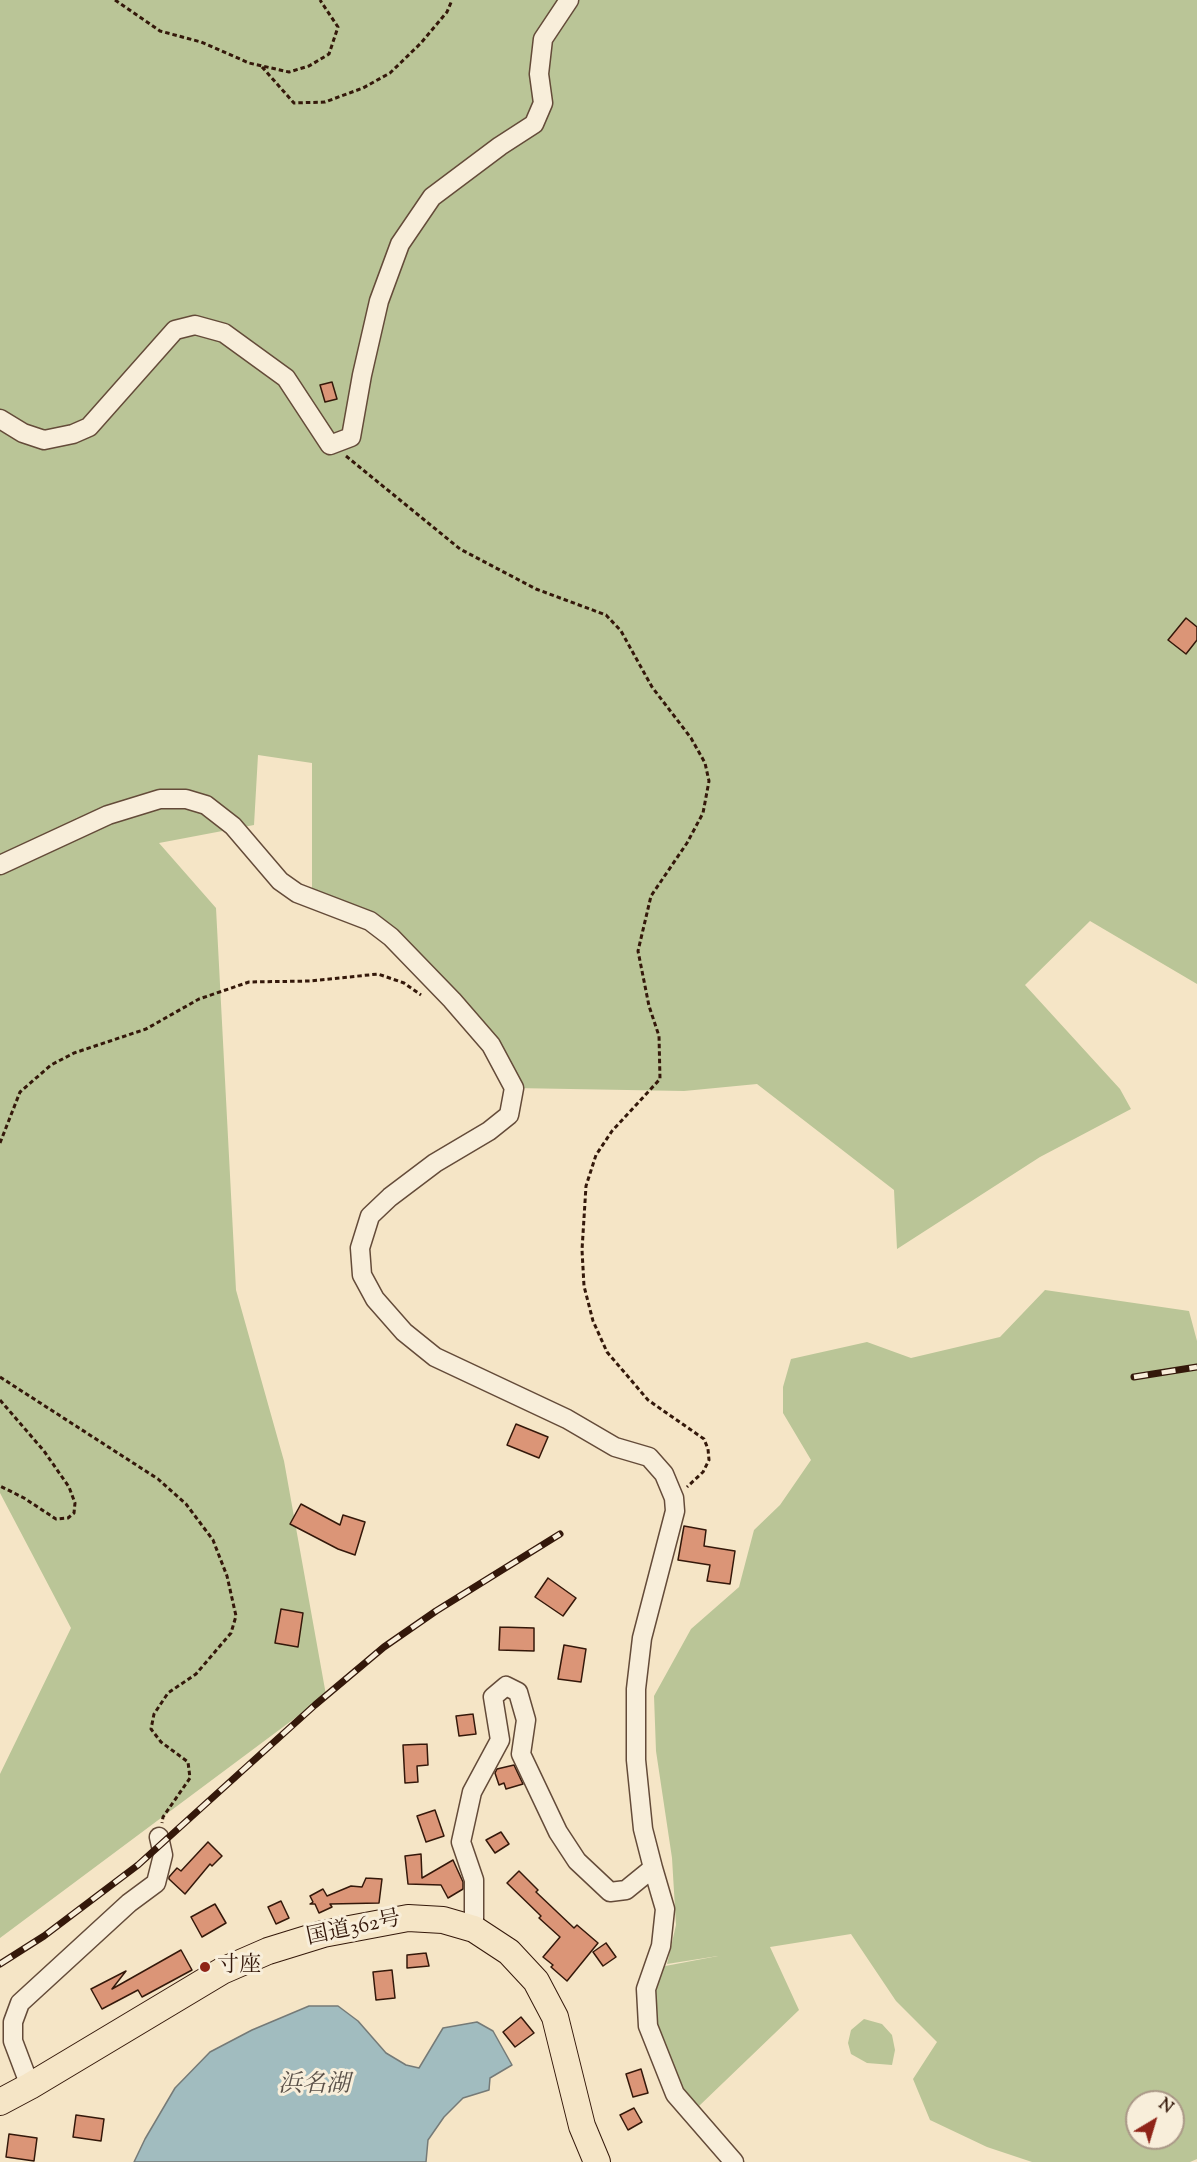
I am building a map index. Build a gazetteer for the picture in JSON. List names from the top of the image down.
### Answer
{
  "streets": {
    "highway": ["国道362号"]
  },
  "water": ["浜名湖"],
  "places": ["寸座"],
  "north": "top right"
}
